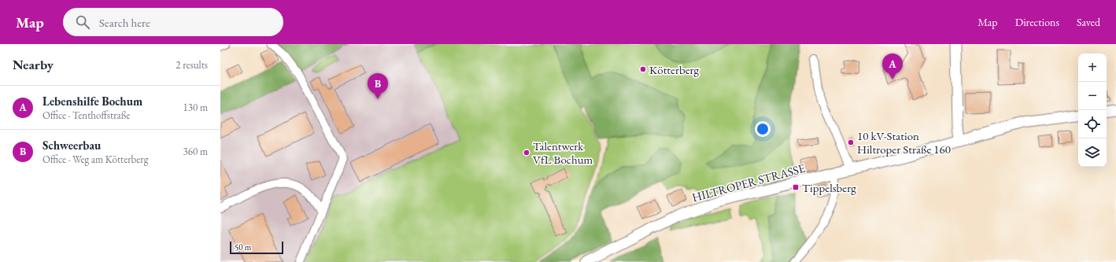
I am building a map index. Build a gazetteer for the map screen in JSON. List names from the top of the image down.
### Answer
{
  "streets": {
    "street": ["HILTROPER STRASSE"]
  },
  "places": {
    "other": ["Kötterberg", "10 kV-Station Hiltroper Straße 160", "Talentwerk VfL Bochum"],
    "transit": ["Tippelsberg"]
  },
  "scale_bar": "50 m",
  "page": {
    "header": "Map",
    "search": "Search here",
    "nav": ["Map", "Directions", "Saved"],
    "heading": ["Nearby", "2 results"],
    "map_buttons": ["+", "−"],
    "pins": ["A", "B"],
    "list": [
      {
        "mark": "A",
        "name": "Lebenshilfe Bochum",
        "note": "Office · Tenthoffstraße",
        "value": "130 m"
      },
      {
        "mark": "B",
        "name": "Schweerbau",
        "note": "Office · Weg am Kötterberg",
        "value": "360 m"
      }
    ],
    "scale": "50 m"
  }
}
